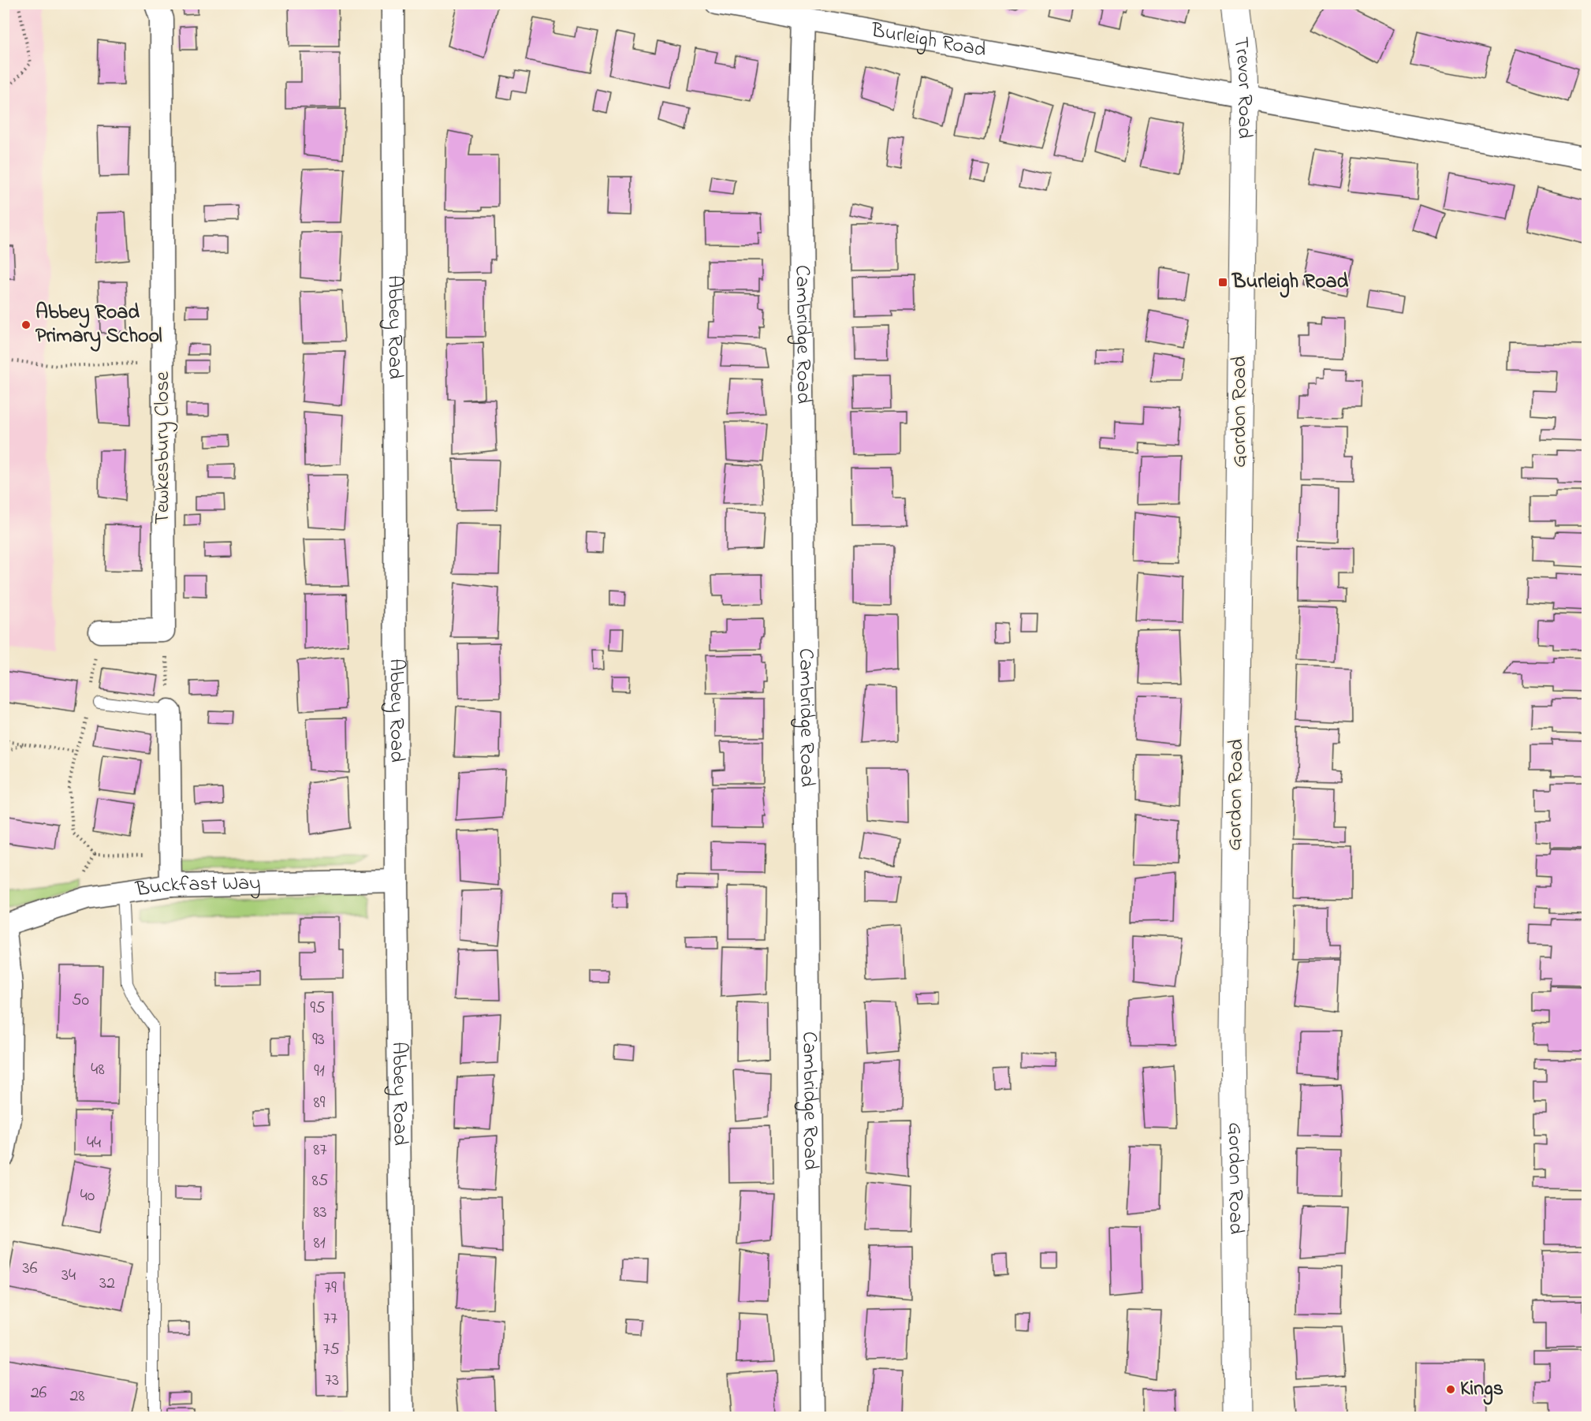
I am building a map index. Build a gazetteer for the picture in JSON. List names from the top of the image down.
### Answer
{
  "streets": {
    "street": [
      "Burleigh Road",
      "Trevor Road",
      "Abbey Road",
      "Cambridge Road",
      "Gordon Road",
      "Tewkesbury Close",
      "Buckfast Way"
    ]
  },
  "crossings": [
    ["Burleigh Road", "Trevor Road"],
    ["Burleigh Road", "Cambridge Road"],
    ["Trevor Road", "Gordon Road"],
    ["Abbey Road", "Buckfast Way"]
  ],
  "places": {
    "transit": ["Burleigh Road"],
    "other": ["Abbey Road Primary School", "Kings"]
  },
  "house_numbers": [
    "50",
    "95",
    "93",
    "48",
    "91",
    "89",
    "44",
    "87",
    "85",
    "40",
    "83",
    "81",
    "36",
    "34",
    "32",
    "79",
    "77",
    "75",
    "73",
    "26",
    "28"
  ]
}
